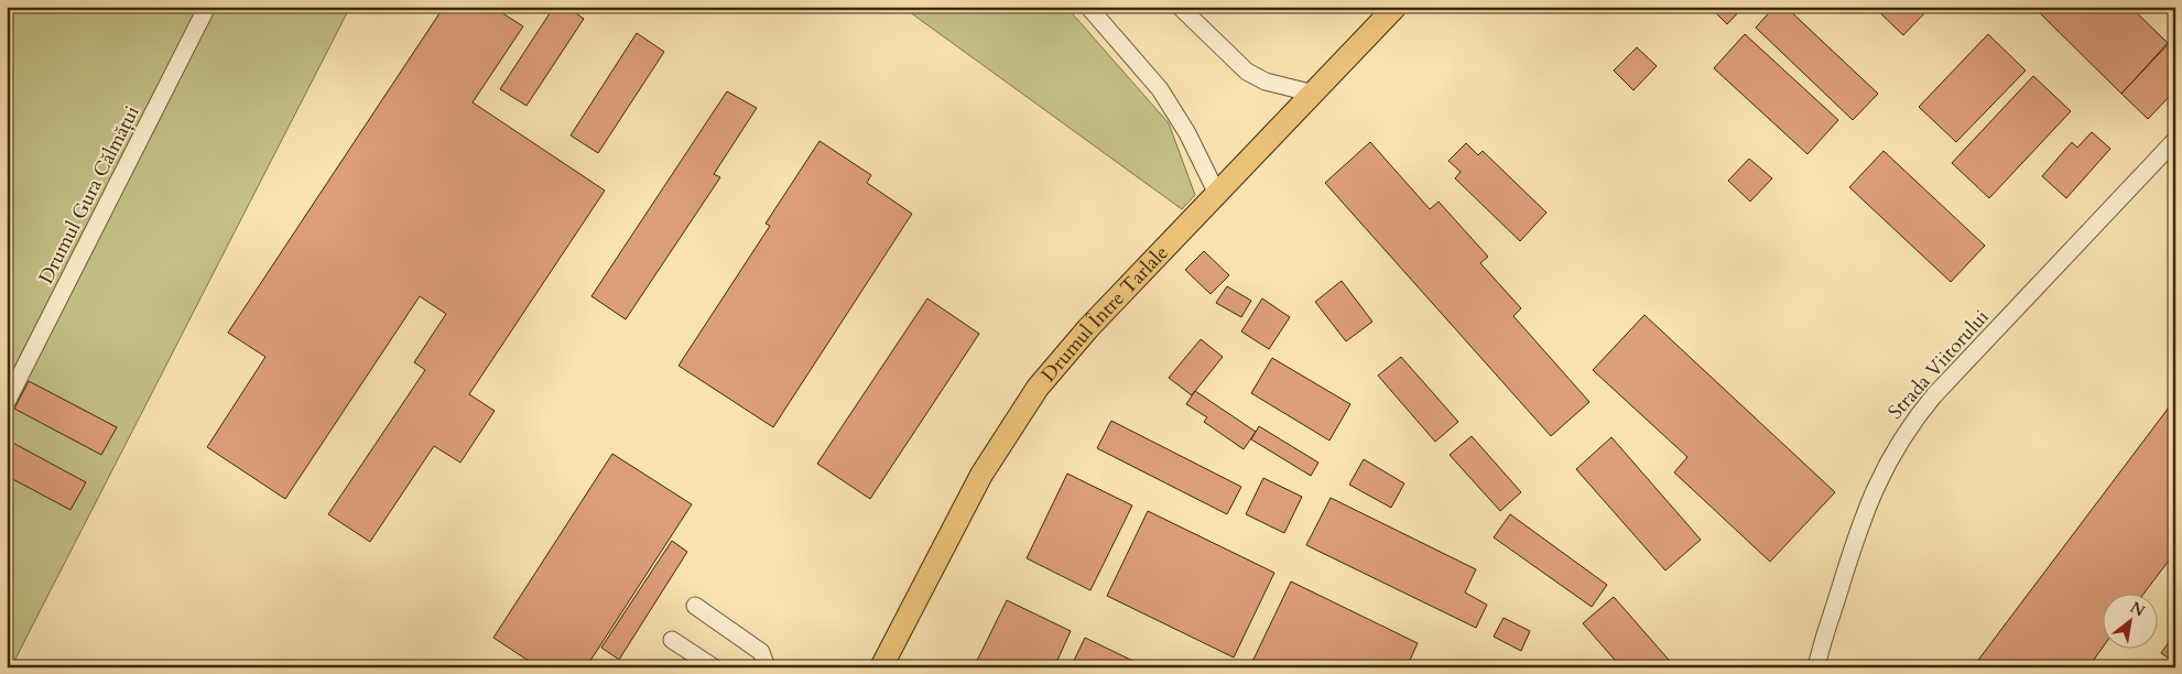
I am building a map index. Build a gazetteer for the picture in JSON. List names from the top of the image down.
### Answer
{
  "streets": {
    "main road": ["Drumul Între Tarlale"],
    "street": ["Drumul Gura Călmățui", "Strada Viitorului"]
  },
  "north": "top right"
}
